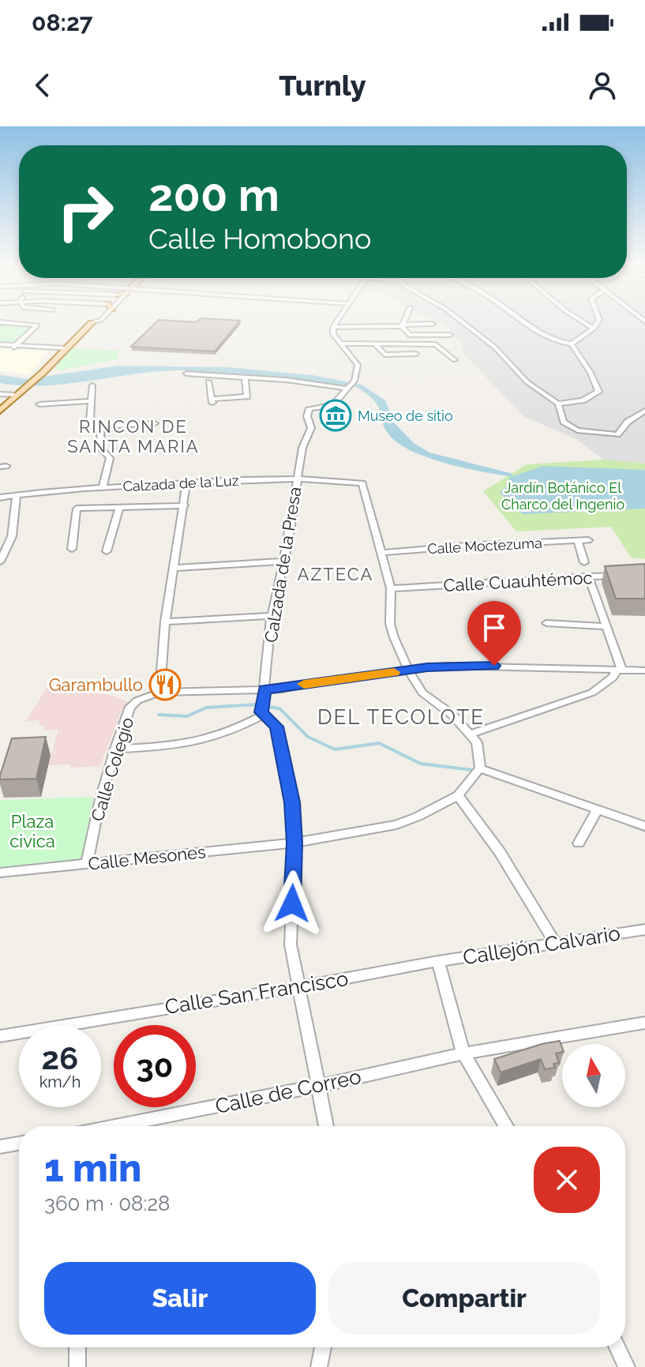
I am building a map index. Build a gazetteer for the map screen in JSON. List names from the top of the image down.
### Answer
{
  "streets": {
    "street": [
      "Calzada de la Luz",
      "Calle Moctezuma",
      "Calzada de la Presa",
      "Calle Cuauhtémoc",
      "Calle Colegio",
      "Calle Mesones",
      "Callejón Calvario",
      "Calle San Francisco",
      "Calle de Correo"
    ]
  },
  "crossings": [
    ["Calzada de la Luz", "Calle Moctezuma"],
    ["Calzada de la Luz", "Calzada de la Presa"],
    ["Calle Colegio", "Calle Mesones"],
    ["Callejón Calvario", "Calle San Francisco"]
  ],
  "districts": ["RINCON DE SANTA MARIA", "AZTECA", "DEL TECOLOTE"],
  "parks": ["Jardín Botánico El Charco del Ingenio", "Plaza civica"],
  "places": {
    "museum": ["Museo de sitio"],
    "restaurant": ["Garambullo"]
  },
  "north": "top",
  "page": {
    "status": "08:27",
    "header": "Turnly",
    "turn": ["200 m", "Calle Homobono"],
    "speed": "26 km/h",
    "limit": "30",
    "heading": ["1 min", "360 m · 08:28"],
    "buttons": ["Salir", "Compartir"]
  }
}
